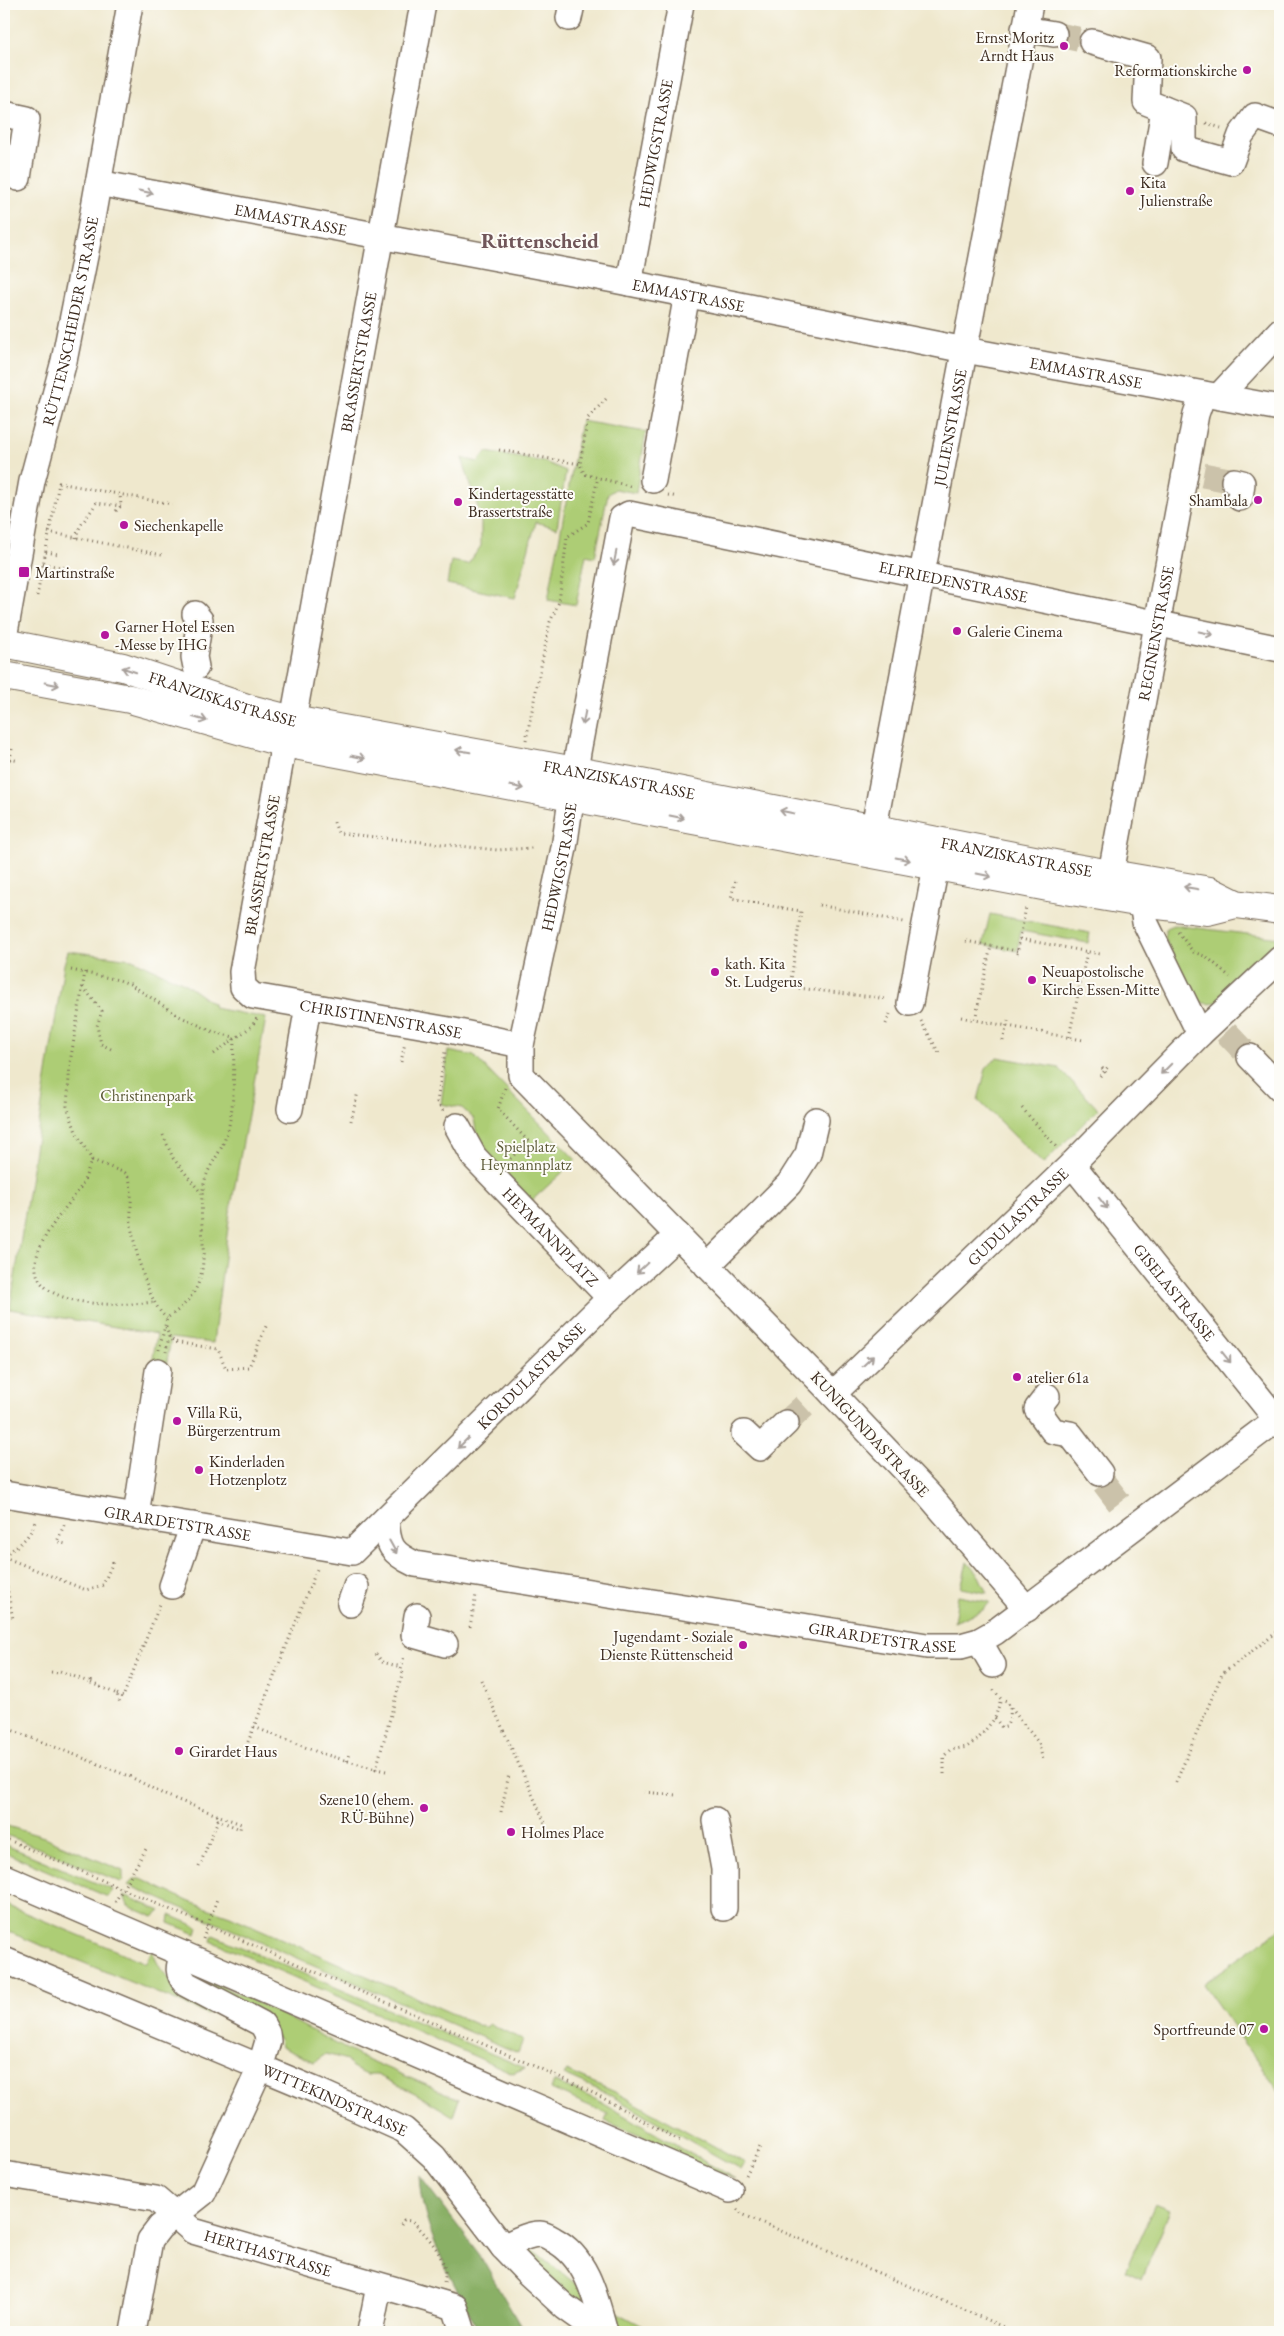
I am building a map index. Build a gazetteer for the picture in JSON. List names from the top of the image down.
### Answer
{
  "streets": {
    "main road": ["FRANZISKASTRASSE"],
    "street": [
      "HEDWIGSTRASSE",
      "EMMASTRASSE",
      "RÜTTENSCHEIDER STRASSE",
      "BRASSERTSTRASSE",
      "JULIENSTRASSE",
      "ELFRIEDENSTRASSE",
      "REGINENSTRASSE",
      "CHRISTINENSTRASSE",
      "GUDULASTRASSE",
      "HEYMANNPLATZ",
      "GISELASTRASSE",
      "KORDULASTRASSE",
      "KUNIGUNDASTRASSE",
      "GIRARDETSTRASSE",
      "WITTEKINDSTRASSE",
      "HERTHASTRASSE"
    ]
  },
  "crossings": [
    ["HEDWIGSTRASSE", "EMMASTRASSE"],
    ["HEDWIGSTRASSE", "ELFRIEDENSTRASSE"],
    ["HEDWIGSTRASSE", "FRANZISKASTRASSE"],
    ["HEDWIGSTRASSE", "CHRISTINENSTRASSE"],
    ["EMMASTRASSE", "RÜTTENSCHEIDER STRASSE"],
    ["EMMASTRASSE", "BRASSERTSTRASSE"],
    ["EMMASTRASSE", "JULIENSTRASSE"],
    ["EMMASTRASSE", "REGINENSTRASSE"],
    ["BRASSERTSTRASSE", "FRANZISKASTRASSE"],
    ["BRASSERTSTRASSE", "CHRISTINENSTRASSE"],
    ["JULIENSTRASSE", "ELFRIEDENSTRASSE"],
    ["JULIENSTRASSE", "FRANZISKASTRASSE"],
    ["ELFRIEDENSTRASSE", "REGINENSTRASSE"],
    ["REGINENSTRASSE", "FRANZISKASTRASSE"],
    ["GUDULASTRASSE", "GISELASTRASSE"],
    ["GUDULASTRASSE", "KUNIGUNDASTRASSE"],
    ["HEYMANNPLATZ", "KORDULASTRASSE"],
    ["GISELASTRASSE", "GIRARDETSTRASSE"],
    ["KORDULASTRASSE", "KUNIGUNDASTRASSE"],
    ["KORDULASTRASSE", "GIRARDETSTRASSE"],
    ["KUNIGUNDASTRASSE", "GIRARDETSTRASSE"]
  ],
  "one_way": ["GISELASTRASSE", "KORDULASTRASSE", "GIRARDETSTRASSE"],
  "districts": ["Rüttenscheid"],
  "parks": ["Christinenpark", "Spielplatz Heymannplatz"],
  "places": {
    "other": [
      "Ernst Moritz Arndt Haus",
      "Reformationskirche",
      "Kita Julienstraße",
      "Shambala",
      "Kindertagesstätte Brassertstraße",
      "Siechenkapelle",
      "Galerie Cinema",
      "Garner Hotel Essen -Messe by IHG",
      "kath. Kita St. Ludgerus",
      "Neuapostolische Kirche Essen-Mitte",
      "atelier 61a",
      "Villa Rü, Bürgerzentrum",
      "Kinderladen Hotzenplotz",
      "Jugendamt - Soziale Dienste Rüttenscheid",
      "Girardet Haus",
      "Szene10 (ehem. RÜ-Bühne)",
      "Holmes Place",
      "Sportfreunde 07"
    ],
    "transit": ["Martinstraße"]
  }
}
